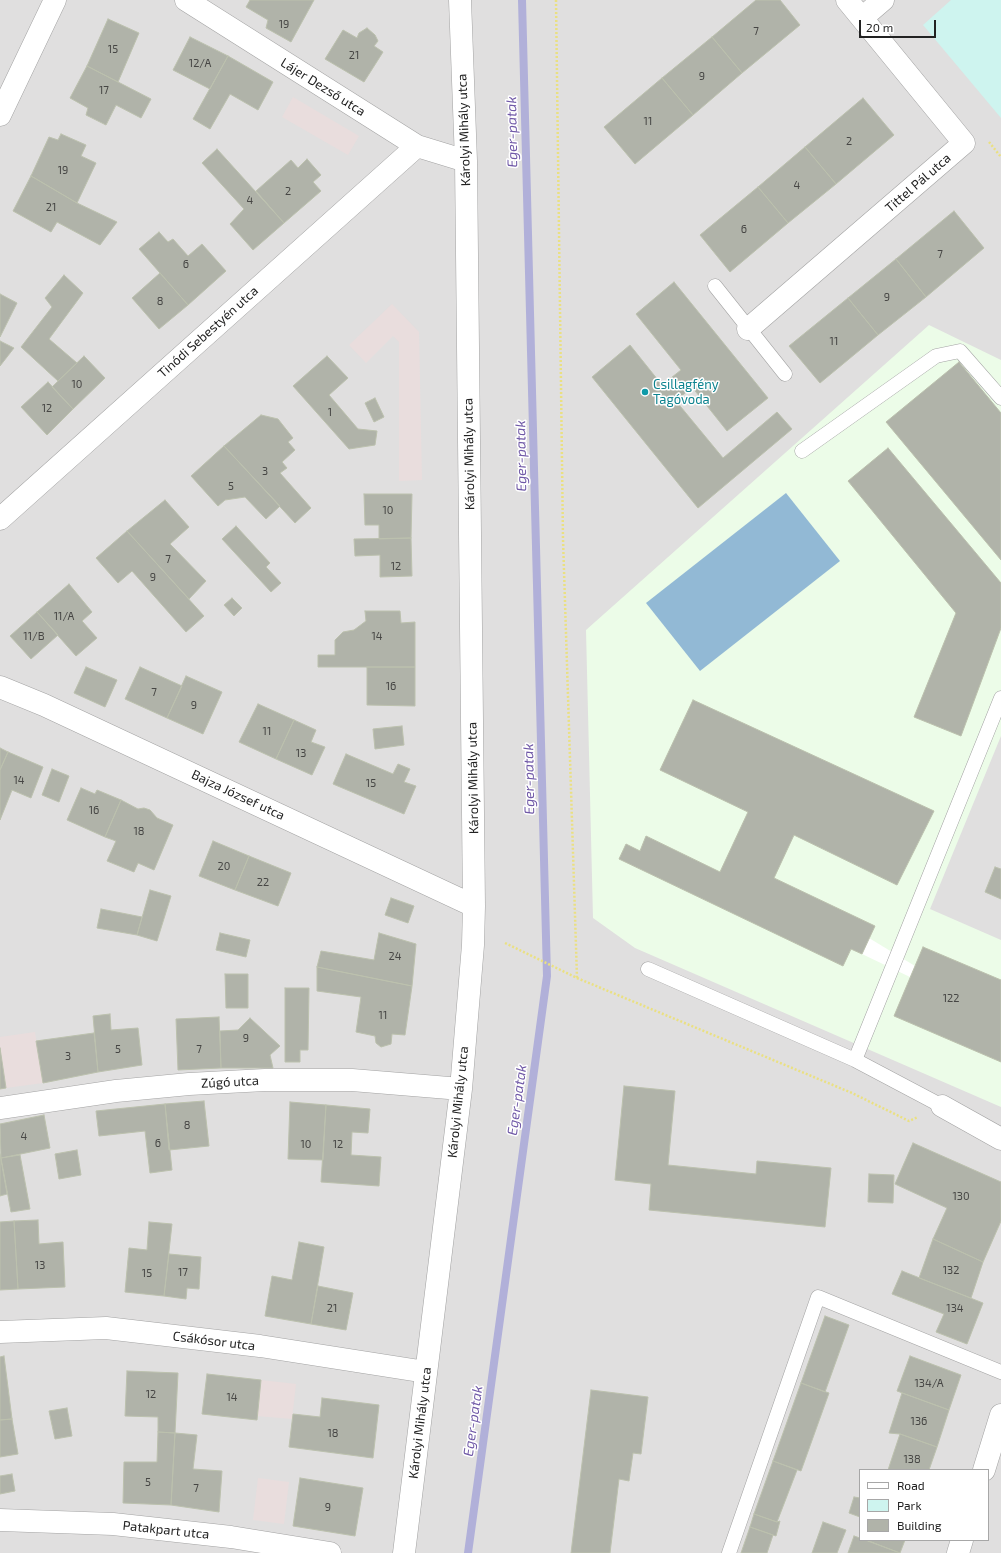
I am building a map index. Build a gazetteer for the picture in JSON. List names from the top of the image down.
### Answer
{
  "streets": {
    "street": [
      "Lájer Dezső utca",
      "Károlyi Mihály utca",
      "Tittel Pál utca",
      "Tinódi Sebestyén utca",
      "Bajza József utca",
      "Zúgó utca",
      "Csákósor utca",
      "Patakpart utca"
    ]
  },
  "crossings": [
    ["Lájer Dezső utca", "Károlyi Mihály utca"],
    ["Lájer Dezső utca", "Tinódi Sebestyén utca"],
    ["Károlyi Mihály utca", "Bajza József utca"],
    ["Károlyi Mihály utca", "Zúgó utca"],
    ["Károlyi Mihály utca", "Csákósor utca"]
  ],
  "water": ["Eger-patak"],
  "places": ["Csillagfény Tagóvoda"],
  "house_numbers": [
    "19",
    "7",
    "15",
    "21",
    "12/A",
    "9",
    "17",
    "11",
    "2",
    "19",
    "4",
    "2",
    "4",
    "21",
    "6",
    "7",
    "6",
    "9",
    "8",
    "11",
    "10",
    "12",
    "1",
    "3",
    "5",
    "10",
    "7",
    "12",
    "9",
    "11/A",
    "11/B",
    "14",
    "16",
    "7",
    "9",
    "11",
    "13",
    "14",
    "15",
    "16",
    "18",
    "20",
    "22",
    "24",
    "122",
    "11",
    "9",
    "5",
    "7",
    "3",
    "8",
    "4",
    "6",
    "10",
    "12",
    "130",
    "13",
    "132",
    "17",
    "15",
    "21",
    "134",
    "134/A",
    "12",
    "14",
    "136",
    "18",
    "138",
    "5",
    "7",
    "9"
  ],
  "legend": ["Road", "Park", "Building"],
  "scale_bar": "20 m"
}
